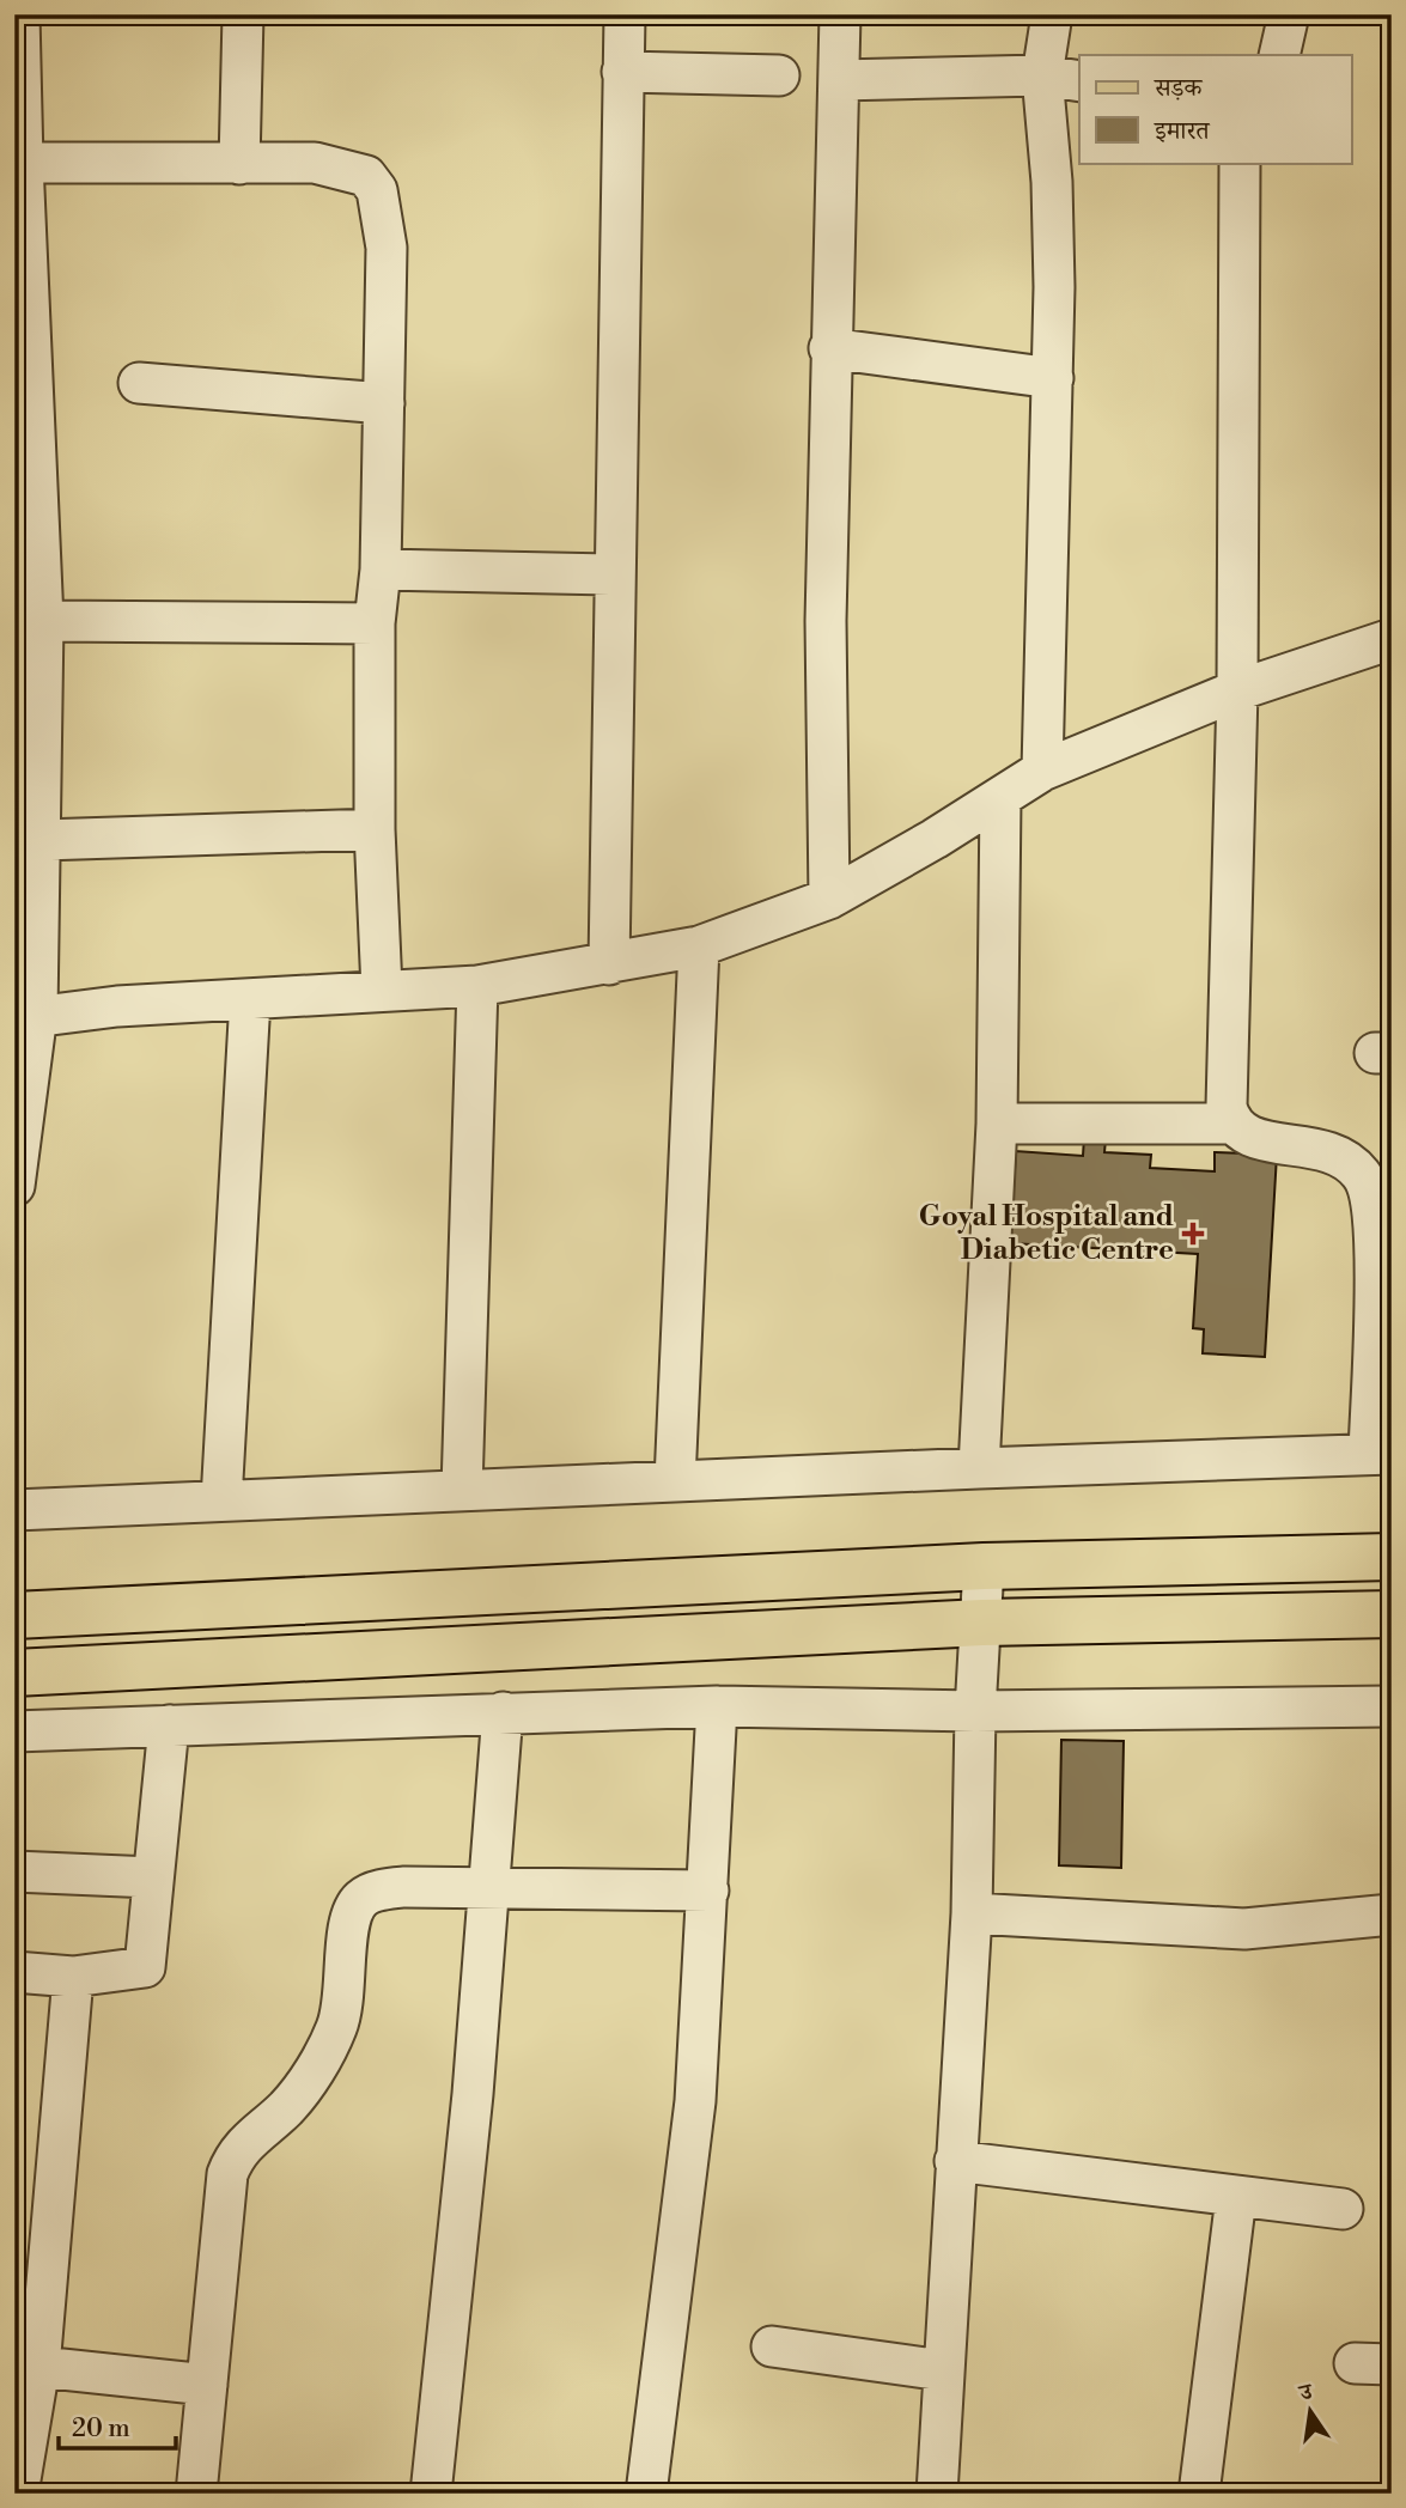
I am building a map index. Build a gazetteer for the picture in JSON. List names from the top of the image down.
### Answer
{
  "places": {
    "health": ["Goyal Hospital and Diabetic Centre"]
  },
  "legend": ["सड़क", "इमारत"],
  "scale_bar": "20 m",
  "north": "top"
}
